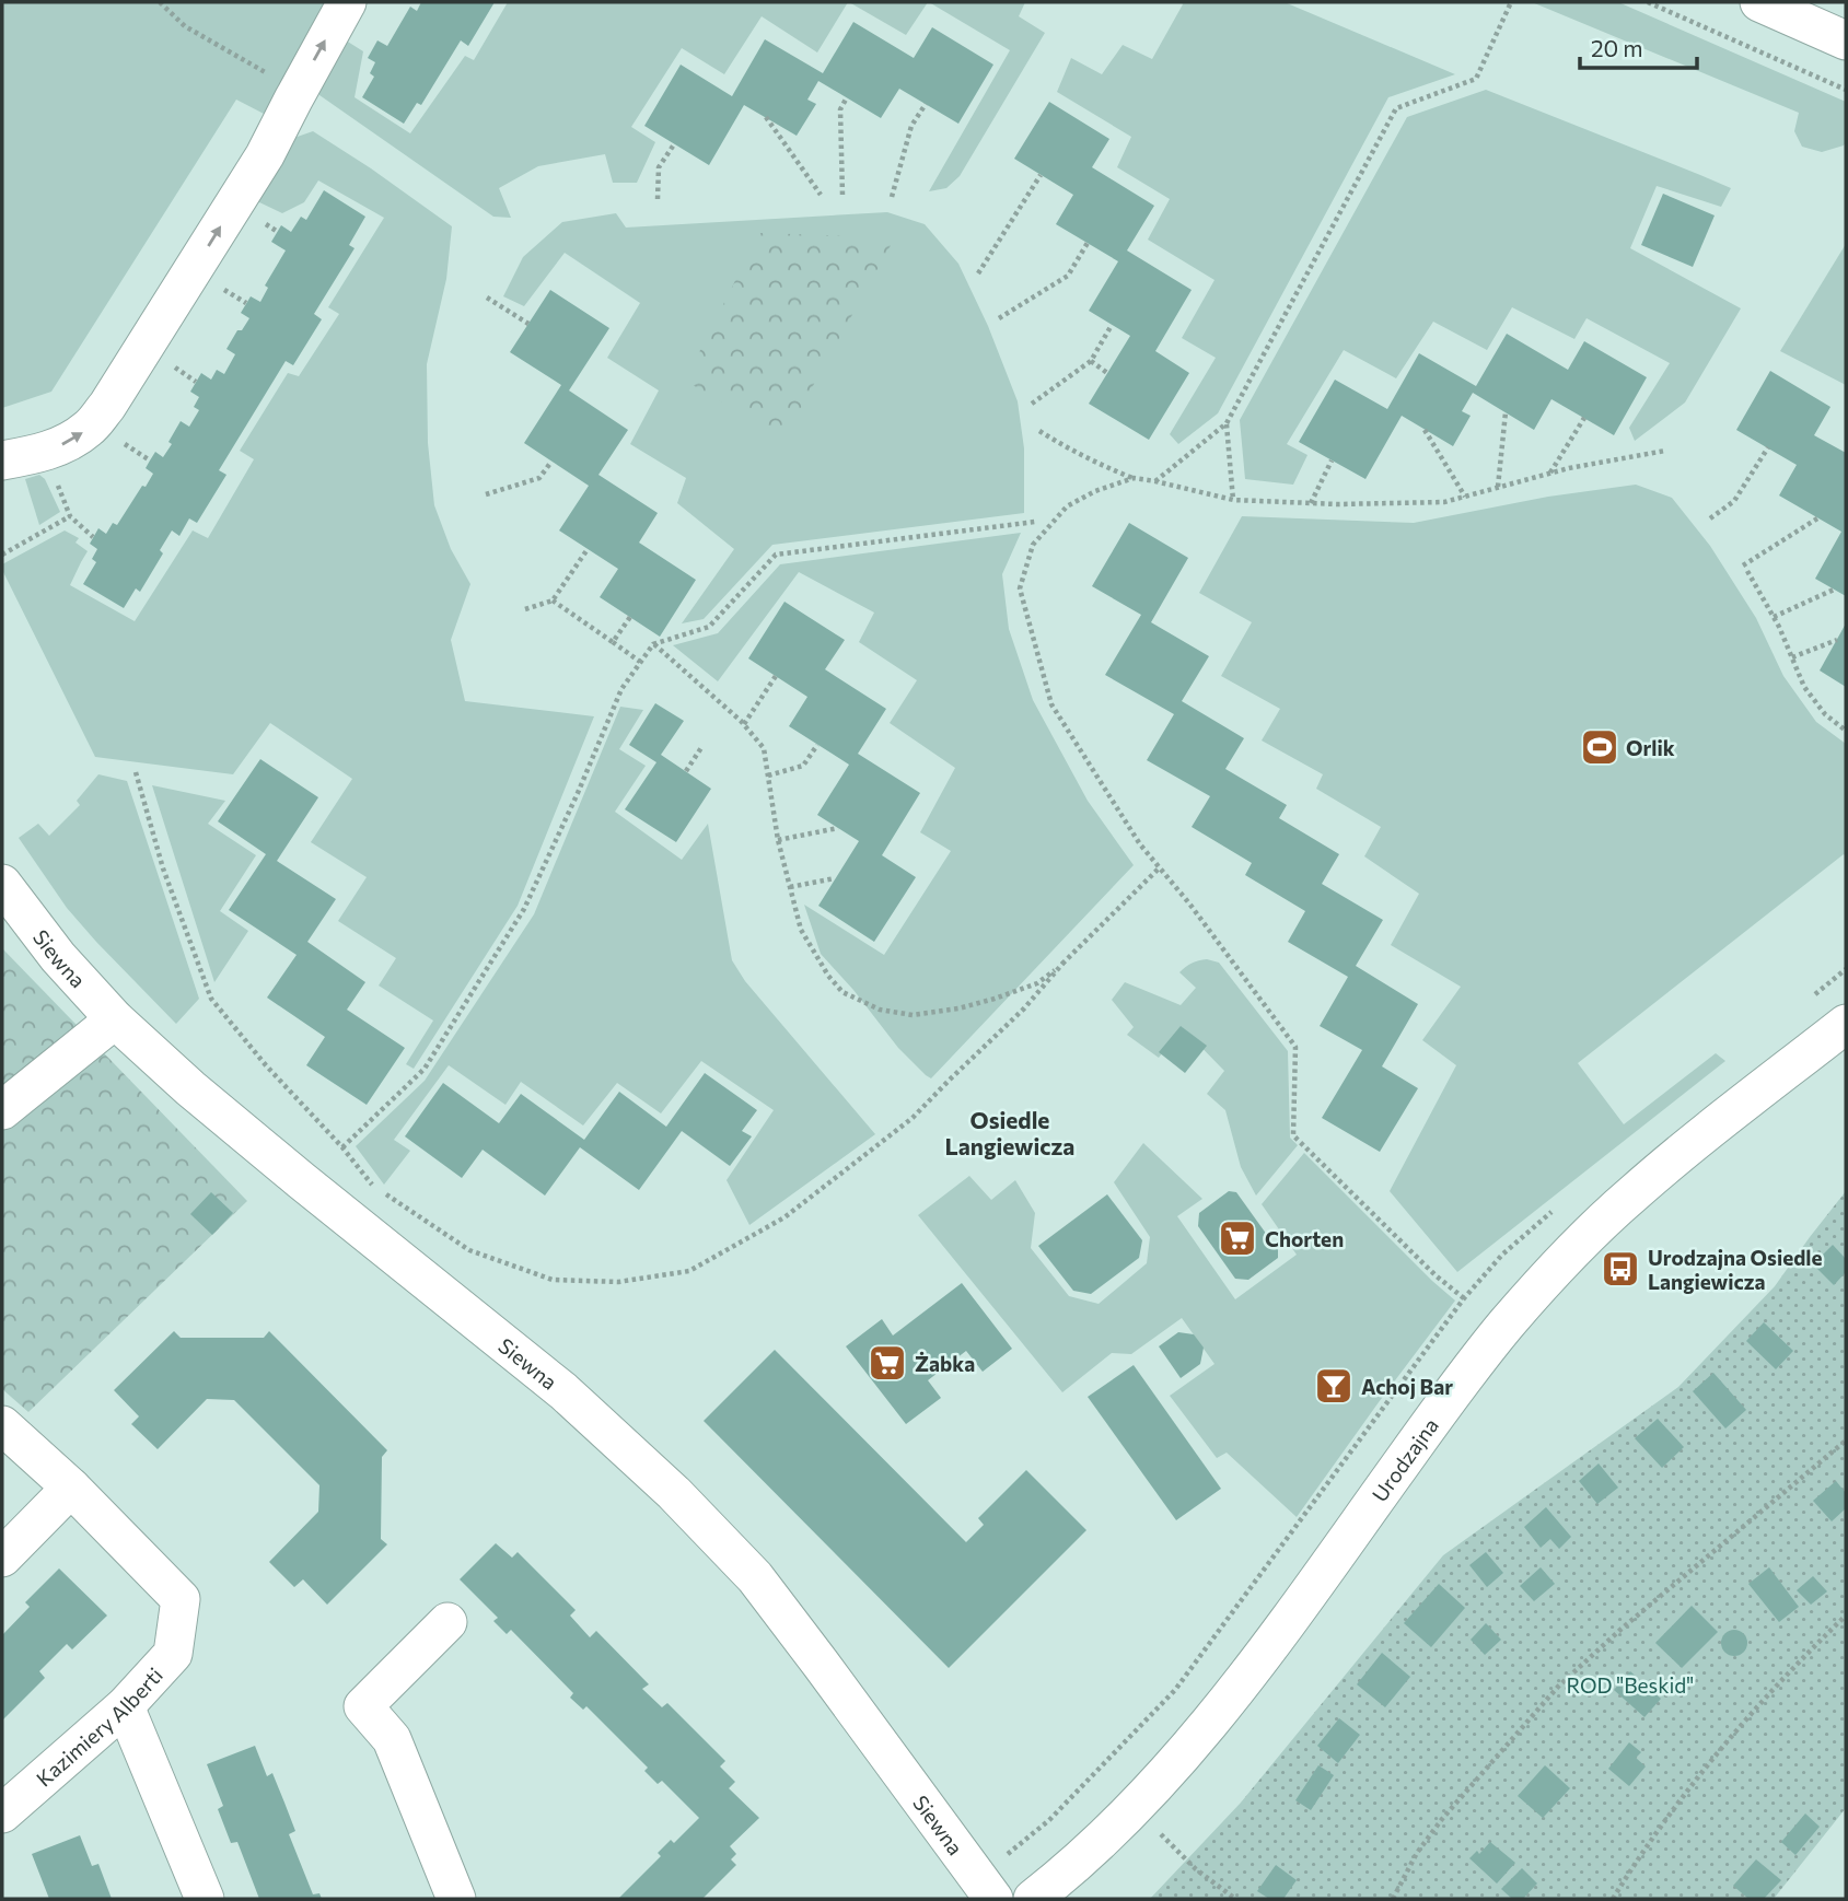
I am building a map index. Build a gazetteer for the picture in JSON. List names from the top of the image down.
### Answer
{
  "streets": {
    "street": ["Siewna", "Urodzajna", "Kazimiery Alberti"]
  },
  "districts": ["Osiedle Langiewicza"],
  "parks": ["ROD \"Beskid\""],
  "places": {
    "sports": ["Orlik"],
    "supermarket": ["Chorten", "Żabka"],
    "bus stop": ["Urodzajna Osiedle Langiewicza"],
    "bar": ["Achoj Bar"]
  },
  "scale_bar": "20 m"
}
